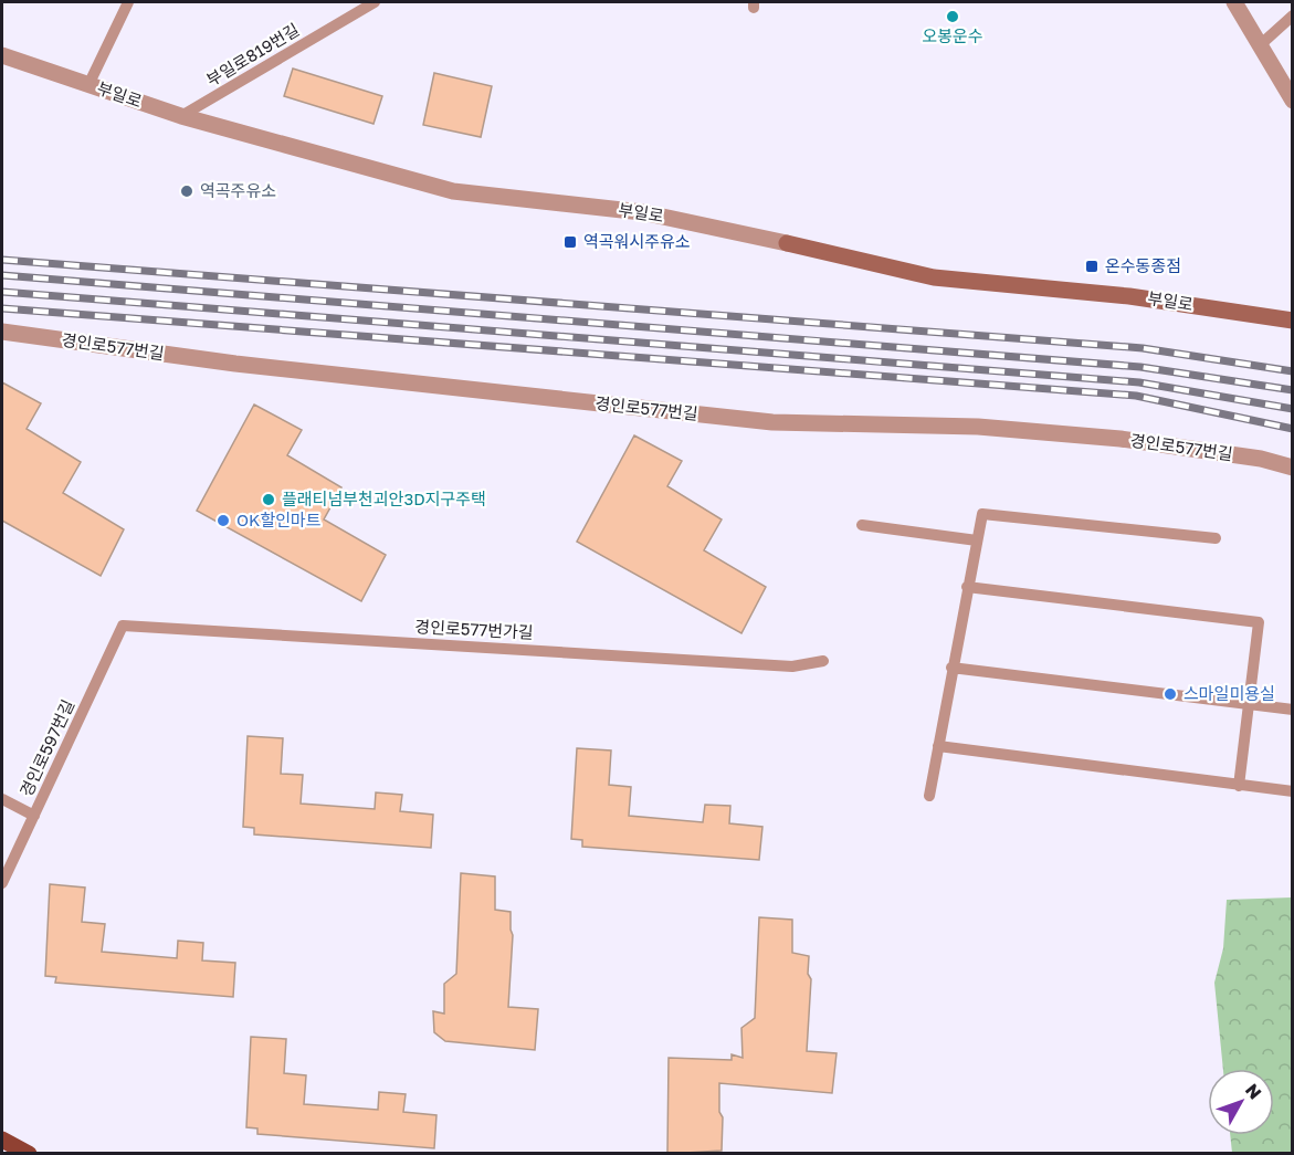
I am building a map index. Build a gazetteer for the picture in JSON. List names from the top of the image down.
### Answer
{
  "streets": {
    "main road": ["부일로"],
    "street": ["경인로577번길"],
    "lane": ["부일로819번길", "경인로577번가길", "경인로597번길"]
  },
  "crossings": [
    ["부일로819번길", "부일로"],
    ["경인로577번가길", "경인로597번길"]
  ],
  "places": {
    "other": [
      "오봉운수",
      "역곡주유소",
      "플래티넘부천괴안3D지구주택",
      "OK할인마트",
      "스마일미용실"
    ],
    "transit": ["역곡워시주유소", "온수동종점"]
  },
  "north": "top right"
}
